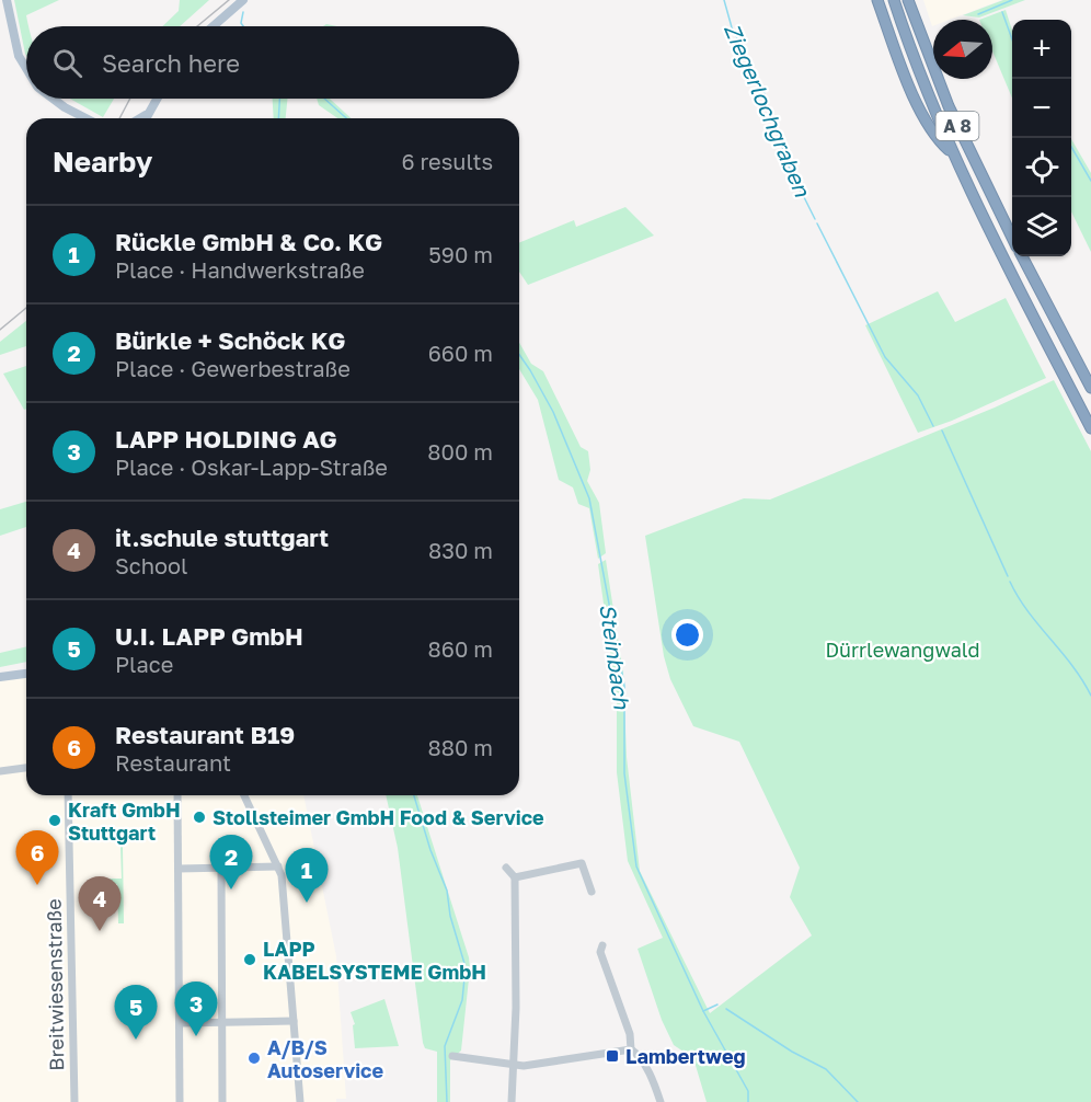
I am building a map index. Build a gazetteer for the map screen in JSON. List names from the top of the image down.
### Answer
{
  "streets": {
    "highway": ["A 8"],
    "street": ["Breitwiesenstraße"]
  },
  "water": ["Ziegerlochgraben", "Steinbach"],
  "parks": ["Dürrlewangwald"],
  "places": {
    "other": [
      "Stollsteimer GmbH Food & Service",
      "Kraft GmbH Stuttgart",
      "LAPP KABELSYSTEME GmbH",
      "A/B/S Autoservice"
    ],
    "transit": ["Lambertweg"]
  },
  "north": "left",
  "page": {
    "map_buttons": ["+", "−"],
    "search": "Search here",
    "heading": ["Nearby", "6 results"],
    "list": [
      {
        "mark": "1",
        "name": "Rückle GmbH & Co. KG",
        "note": "Place · Handwerkstraße",
        "value": "590 m"
      },
      {
        "mark": "2",
        "name": "Bürkle + Schöck KG",
        "note": "Place · Gewerbestraße",
        "value": "660 m"
      },
      {
        "mark": "3",
        "name": "LAPP HOLDING AG",
        "note": "Place · Oskar-Lapp-Straße",
        "value": "800 m"
      },
      {
        "mark": "4",
        "name": "it.schule stuttgart",
        "note": "School",
        "value": "830 m"
      },
      {
        "mark": "5",
        "name": "U.I. LAPP GmbH",
        "note": "Place",
        "value": "860 m"
      },
      {
        "mark": "6",
        "name": "Restaurant B19",
        "note": "Restaurant",
        "value": "880 m"
      }
    ],
    "pins": [
      "6",
      "2",
      "1",
      "4",
      "3",
      "5"
    ]
  }
}
